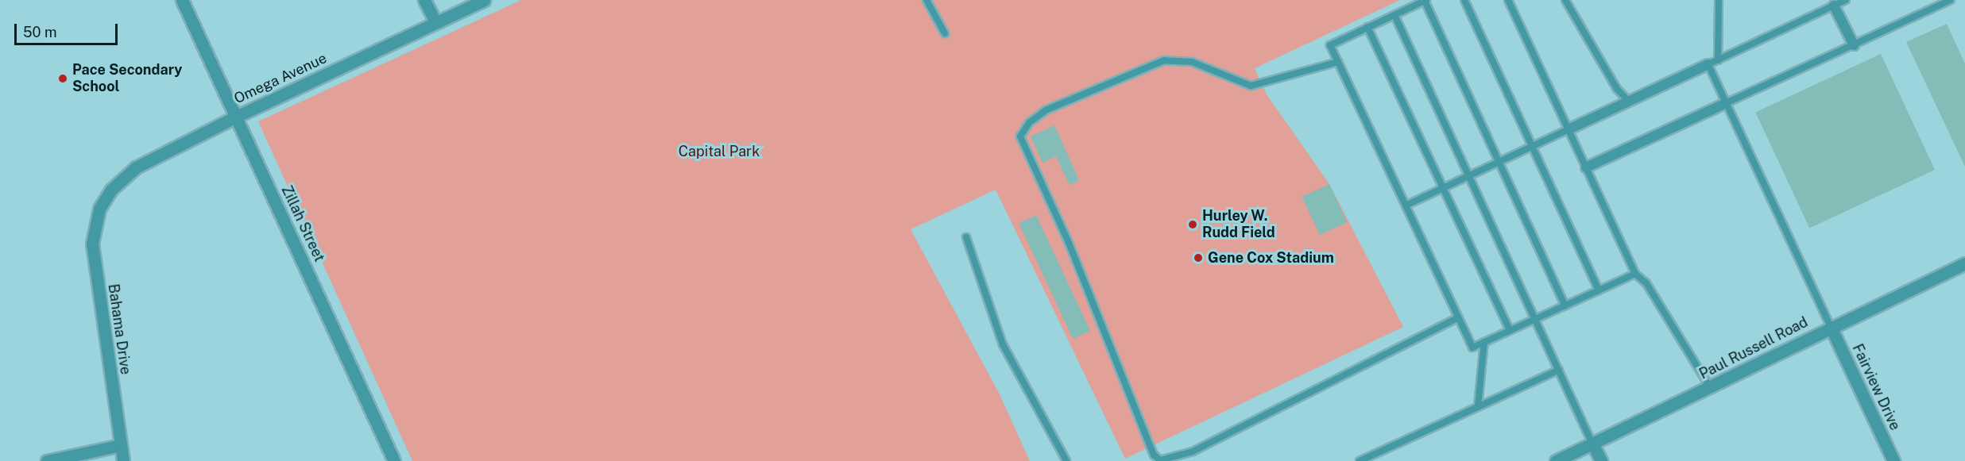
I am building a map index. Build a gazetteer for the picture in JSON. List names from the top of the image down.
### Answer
{
  "streets": {
    "street": [
      "Omega Avenue",
      "Zillah Street",
      "Bahama Drive",
      "Paul Russell Road",
      "Fairview Drive"
    ]
  },
  "crossings": [
    ["Omega Avenue", "Zillah Street"],
    ["Omega Avenue", "Bahama Drive"],
    ["Paul Russell Road", "Fairview Drive"]
  ],
  "parks": ["Capital Park"],
  "places": ["Pace Secondary School", "Hurley W. Rudd Field", "Gene Cox Stadium"],
  "scale_bar": "50 m"
}
